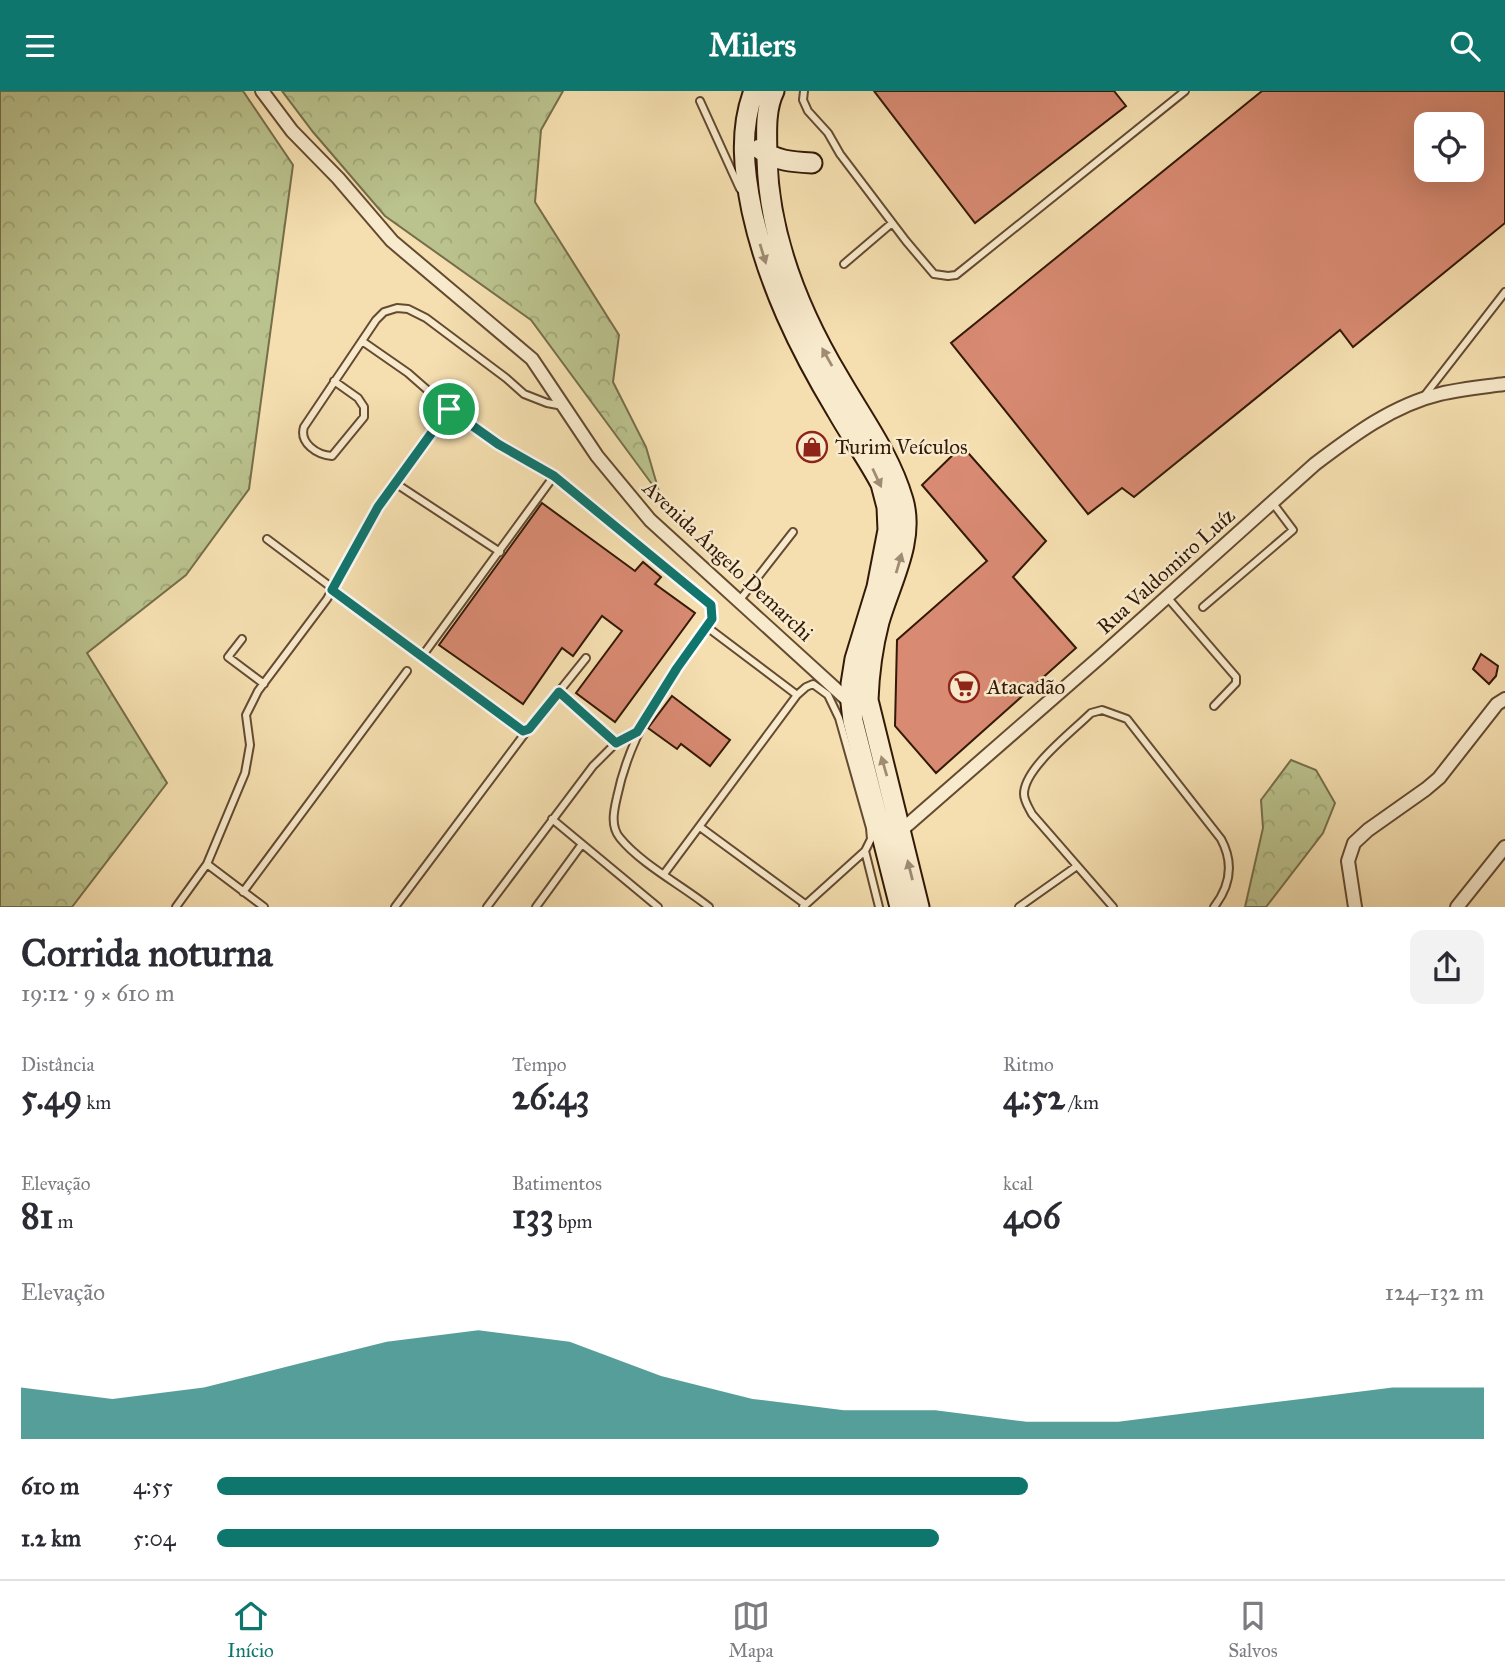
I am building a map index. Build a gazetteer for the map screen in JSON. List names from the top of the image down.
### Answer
{
  "streets": {
    "street": ["Avenida Ângelo Demarchi", "Rua Valdomiro Luíz"]
  },
  "places": {
    "shop": ["Turim Veículos"],
    "supermarket": ["Atacadão"]
  },
  "page": {
    "header": "Milers",
    "heading": ["Corrida noturna", "19:12 · 9 × 610 m"],
    "stats": [
      ["Distância", "5.49 km"],
      ["Tempo", "26:43"],
      ["Ritmo", "4:52 /km"],
      ["Elevação", "81 m"],
      ["Batimentos", "133 bpm"],
      ["kcal", "406"]
    ],
    "chart": ["Elevação", "124–132 m"],
    "list": [
      {
        "name": "610 m",
        "note": "4:55"
      },
      {
        "name": "1.2 km",
        "note": "5:04"
      }
    ],
    "tabs": ["Início", "Mapa", "Salvos"]
  }
}
